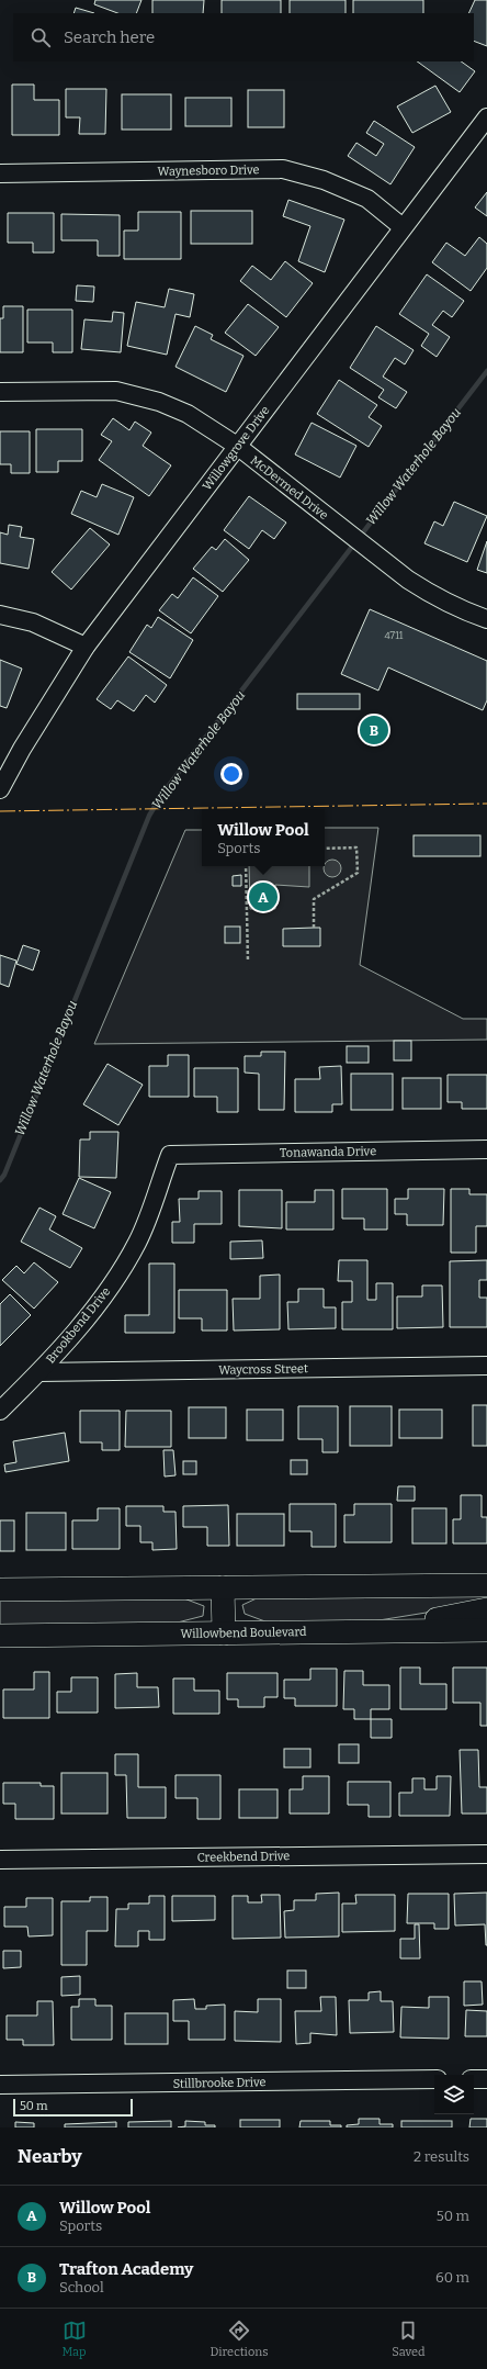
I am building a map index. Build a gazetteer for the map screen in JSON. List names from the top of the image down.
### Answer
{
  "streets": {
    "main road": ["Willowbend Boulevard"],
    "street": [
      "Waynesboro Drive",
      "Willowgrove Drive",
      "McDermed Drive",
      "Tonawanda Drive",
      "Brookbend Drive",
      "Waycross Street",
      "Creekbend Drive",
      "Stillbrooke Drive"
    ]
  },
  "crossings": [
    ["Waynesboro Drive", "Willowgrove Drive"],
    ["Willowgrove Drive", "McDermed Drive"],
    ["Tonawanda Drive", "Brookbend Drive"],
    ["Brookbend Drive", "Waycross Street"]
  ],
  "water": ["Willow Waterhole Bayou"],
  "house_numbers": ["4711"],
  "scale_bar": "50 m",
  "page": {
    "search": "Search here",
    "pins": ["B", "A"],
    "popup": ["Willow Pool", "Sports"],
    "scale": "50 m",
    "heading": ["Nearby", "2 results"],
    "list": [
      {
        "mark": "A",
        "name": "Willow Pool",
        "note": "Sports",
        "value": "50 m"
      },
      {
        "mark": "B",
        "name": "Trafton Academy",
        "note": "School",
        "value": "60 m"
      }
    ],
    "nav": ["Map", "Directions", "Saved"]
  }
}
